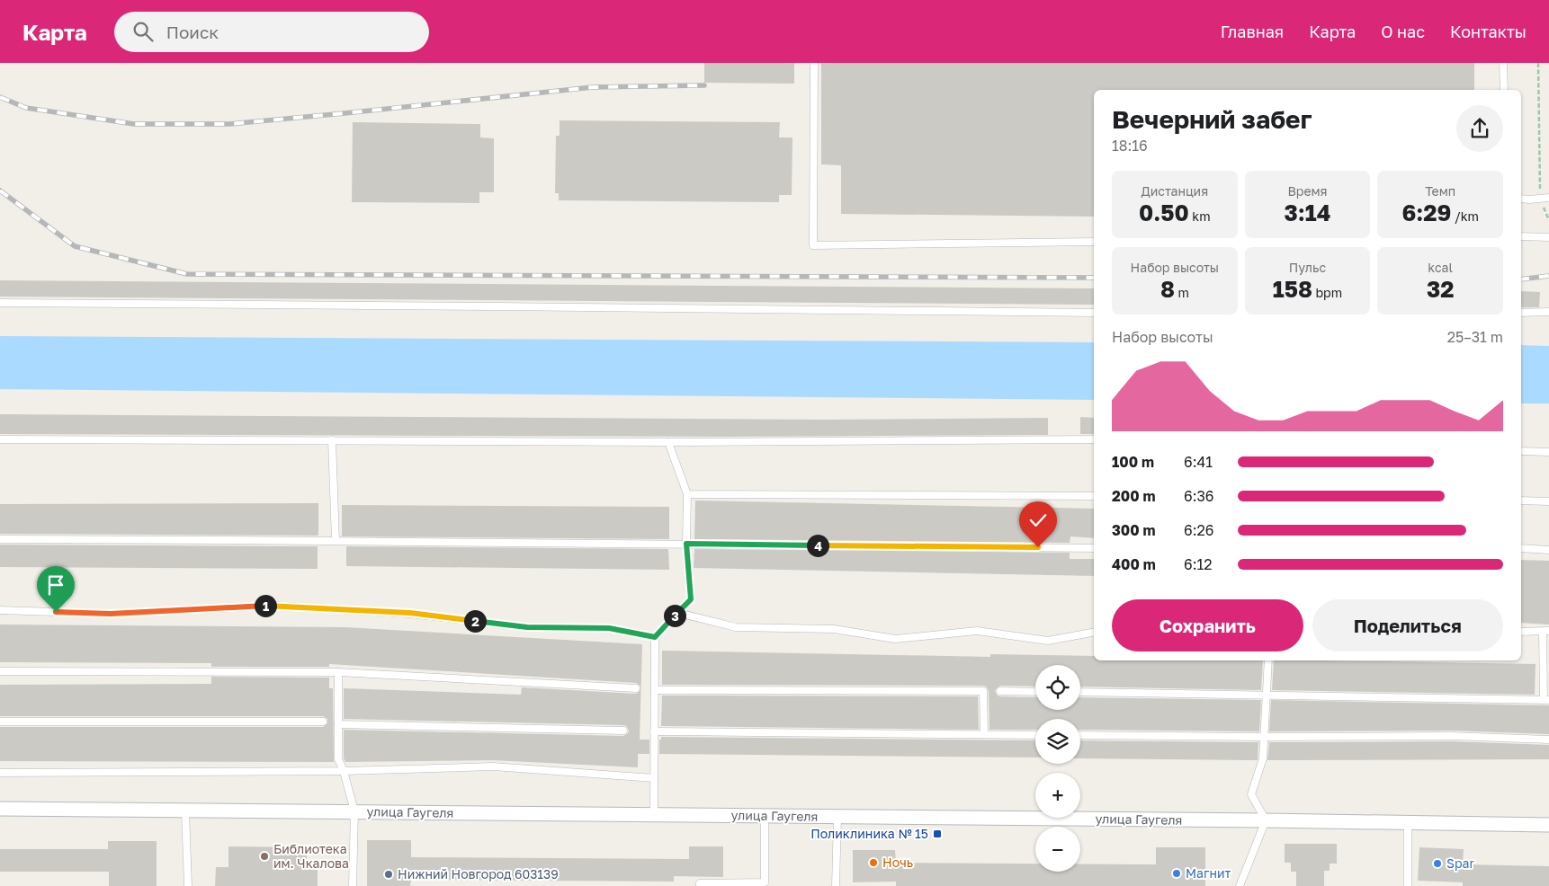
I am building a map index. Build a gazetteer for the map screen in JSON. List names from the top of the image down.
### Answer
{
  "streets": {
    "street": ["улица Гаугеля"]
  },
  "places": {
    "transit": ["Поликлиника № 15"],
    "other": [
      "Библиотека им. Чкалова",
      "Ночь",
      "Spar",
      "Магнит",
      "Нижний Новгород 603139"
    ]
  },
  "page": {
    "header": "Карта",
    "search": "Поиск",
    "nav": [
      "Главная",
      "Карта",
      "О нас",
      "Контакты"
    ],
    "heading": ["Вечерний забег", "18:16"],
    "stats": [
      ["Дистанция", "0.50 km"],
      ["Время", "3:14"],
      ["Темп", "6:29 /km"],
      ["Набор высоты", "8 m"],
      ["Пульс", "158 bpm"],
      ["kcal", "32"]
    ],
    "chart": ["Набор высоты", "25–31 m"],
    "list": [
      {
        "name": "100 m",
        "note": "6:41"
      },
      {
        "name": "200 m",
        "note": "6:36"
      },
      {
        "name": "300 m",
        "note": "6:26"
      },
      {
        "name": "400 m",
        "note": "6:12"
      }
    ],
    "pins": [
      "4",
      "1",
      "3",
      "2"
    ],
    "buttons": ["Сохранить", "Поделиться"],
    "map_buttons": ["+", "−"]
  }
}
